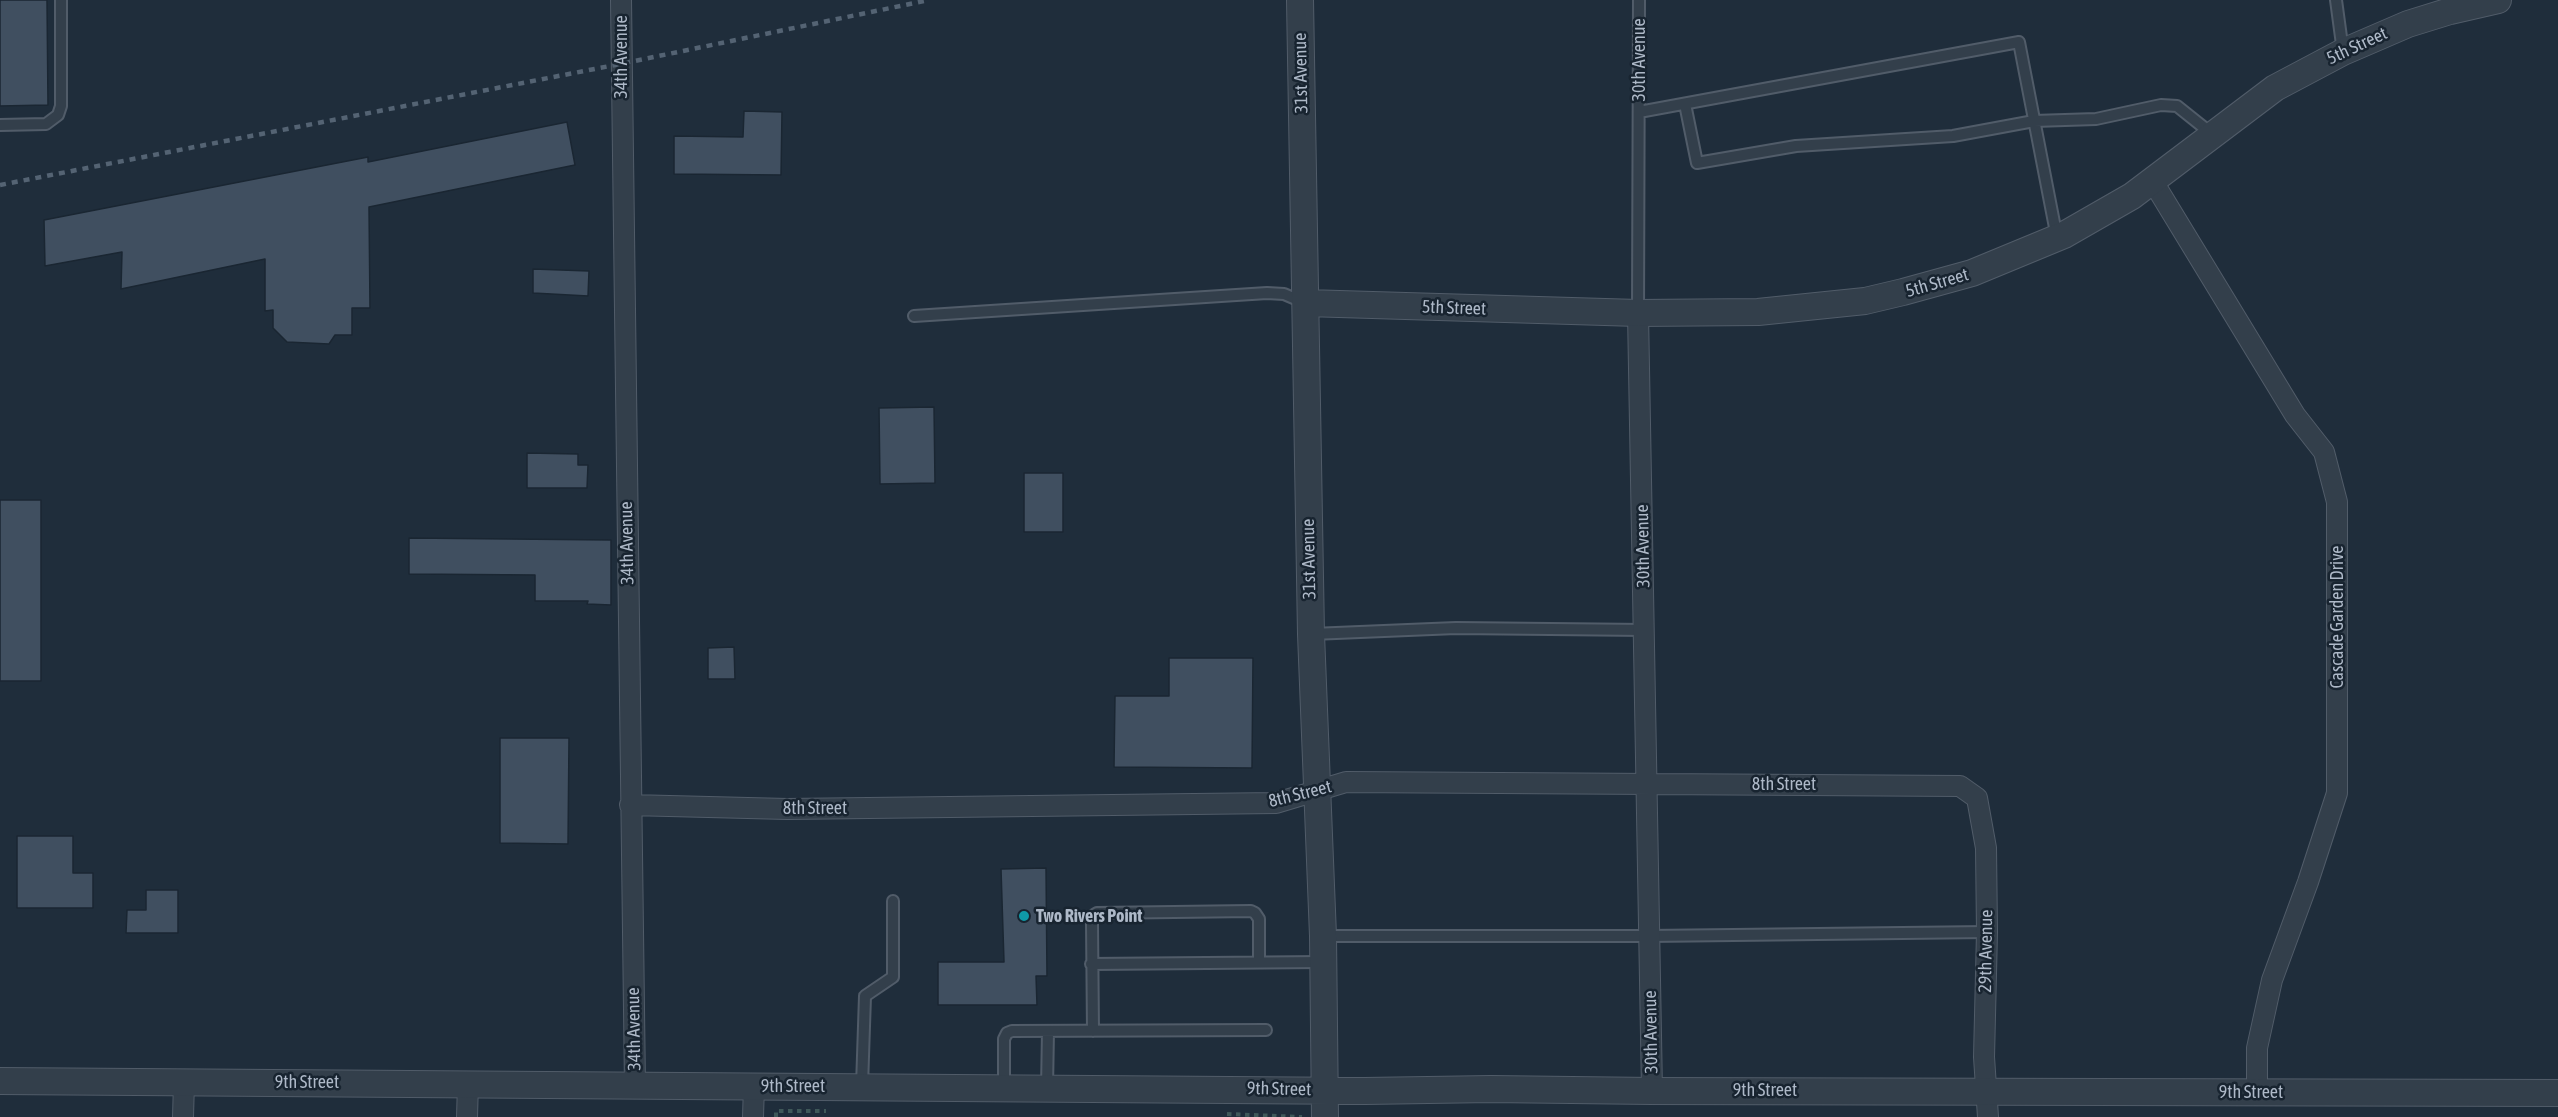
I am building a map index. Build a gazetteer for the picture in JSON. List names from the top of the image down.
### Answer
{
  "streets": {
    "street": [
      "5th Street",
      "34th Avenue",
      "30th Avenue",
      "31st Avenue",
      "Cascade Garden Drive",
      "8th Street",
      "29th Avenue",
      "9th Street"
    ]
  },
  "crossings": [
    ["5th Street", "30th Avenue"],
    ["5th Street", "31st Avenue"],
    ["5th Street", "Cascade Garden Drive"],
    ["34th Avenue", "8th Street"],
    ["34th Avenue", "9th Street"],
    ["30th Avenue", "8th Street"],
    ["30th Avenue", "9th Street"],
    ["31st Avenue", "8th Street"],
    ["31st Avenue", "9th Street"],
    ["Cascade Garden Drive", "9th Street"],
    ["8th Street", "29th Avenue"],
    ["29th Avenue", "9th Street"]
  ],
  "places": ["Two Rivers Point"]
}
